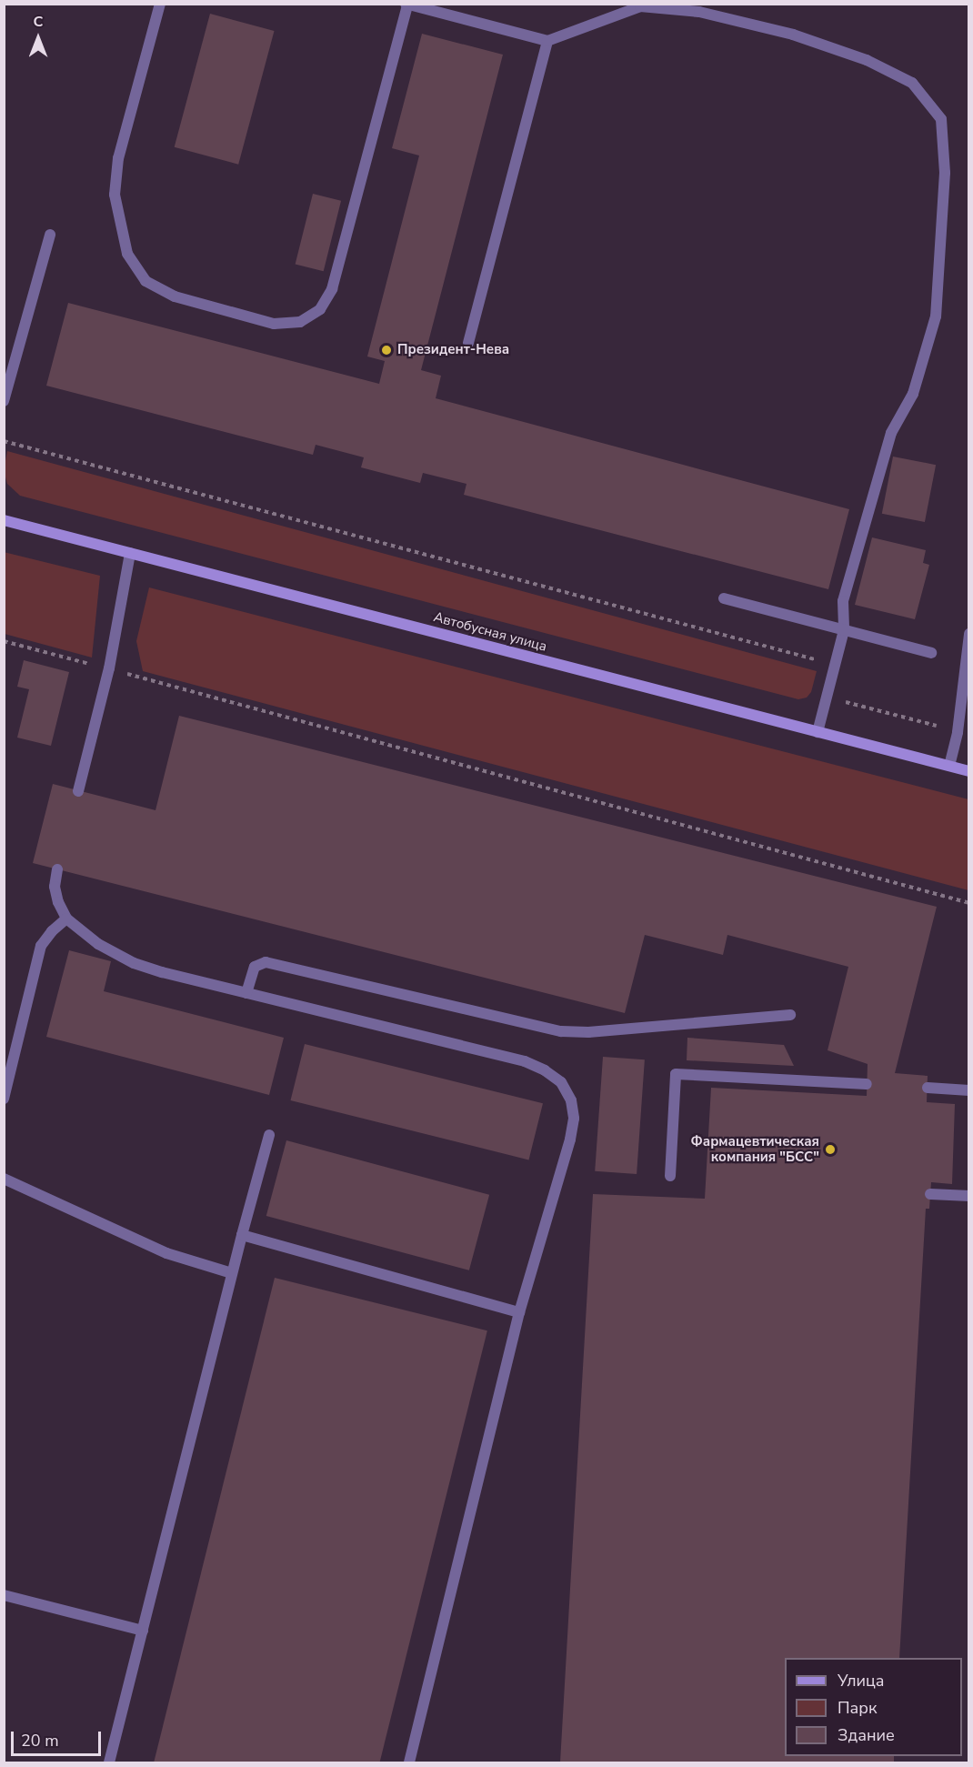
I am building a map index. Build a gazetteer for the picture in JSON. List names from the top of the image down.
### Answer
{
  "streets": {
    "street": ["Автобусная улица"]
  },
  "places": ["Президент-Нева", "Фармацевтическая компания \"БСС\""],
  "legend": ["Улица", "Парк", "Здание"],
  "scale_bar": "20 m",
  "north": "top"
}
